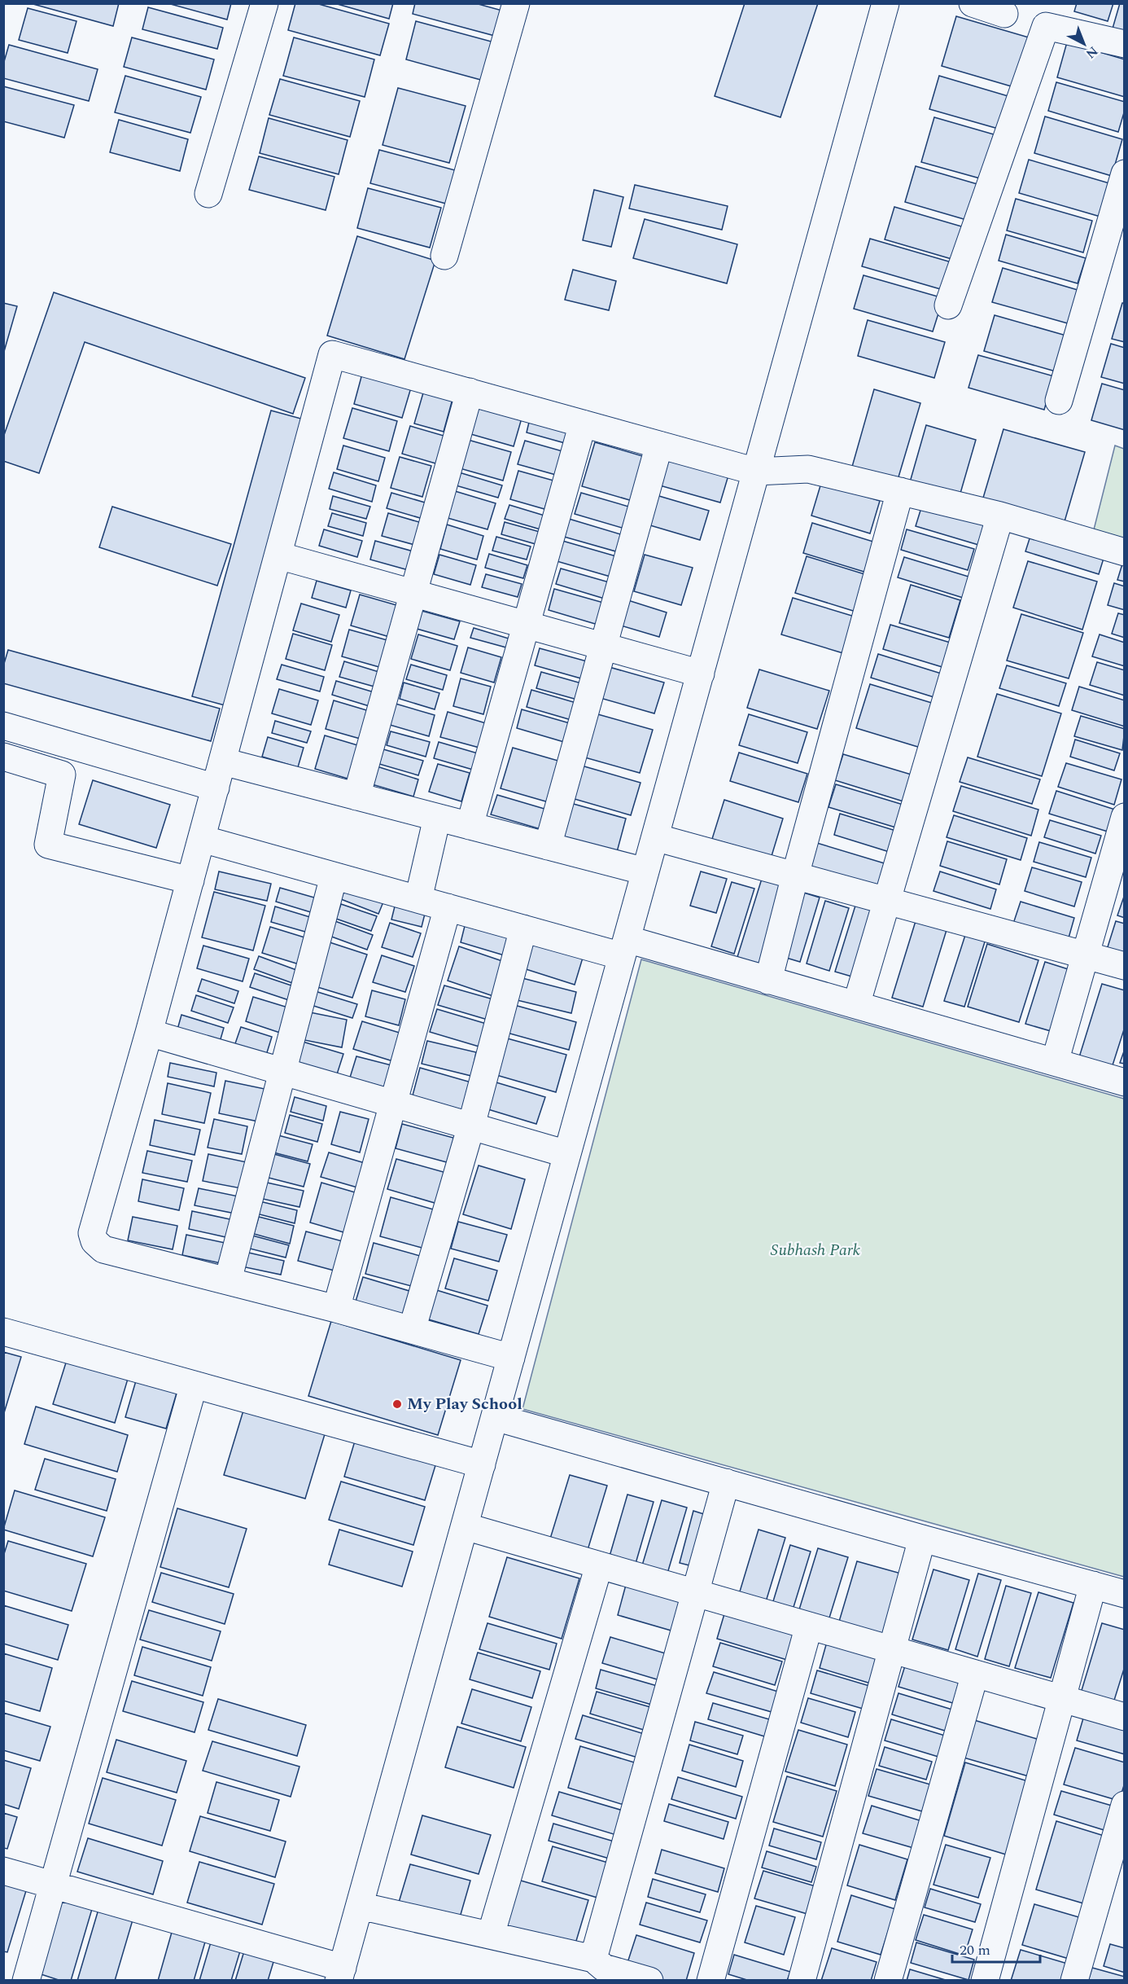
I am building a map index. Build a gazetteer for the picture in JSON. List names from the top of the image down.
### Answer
{
  "parks": ["Subhash Park"],
  "places": ["My Play School"],
  "scale_bar": "20 m",
  "north": "bottom right"
}
